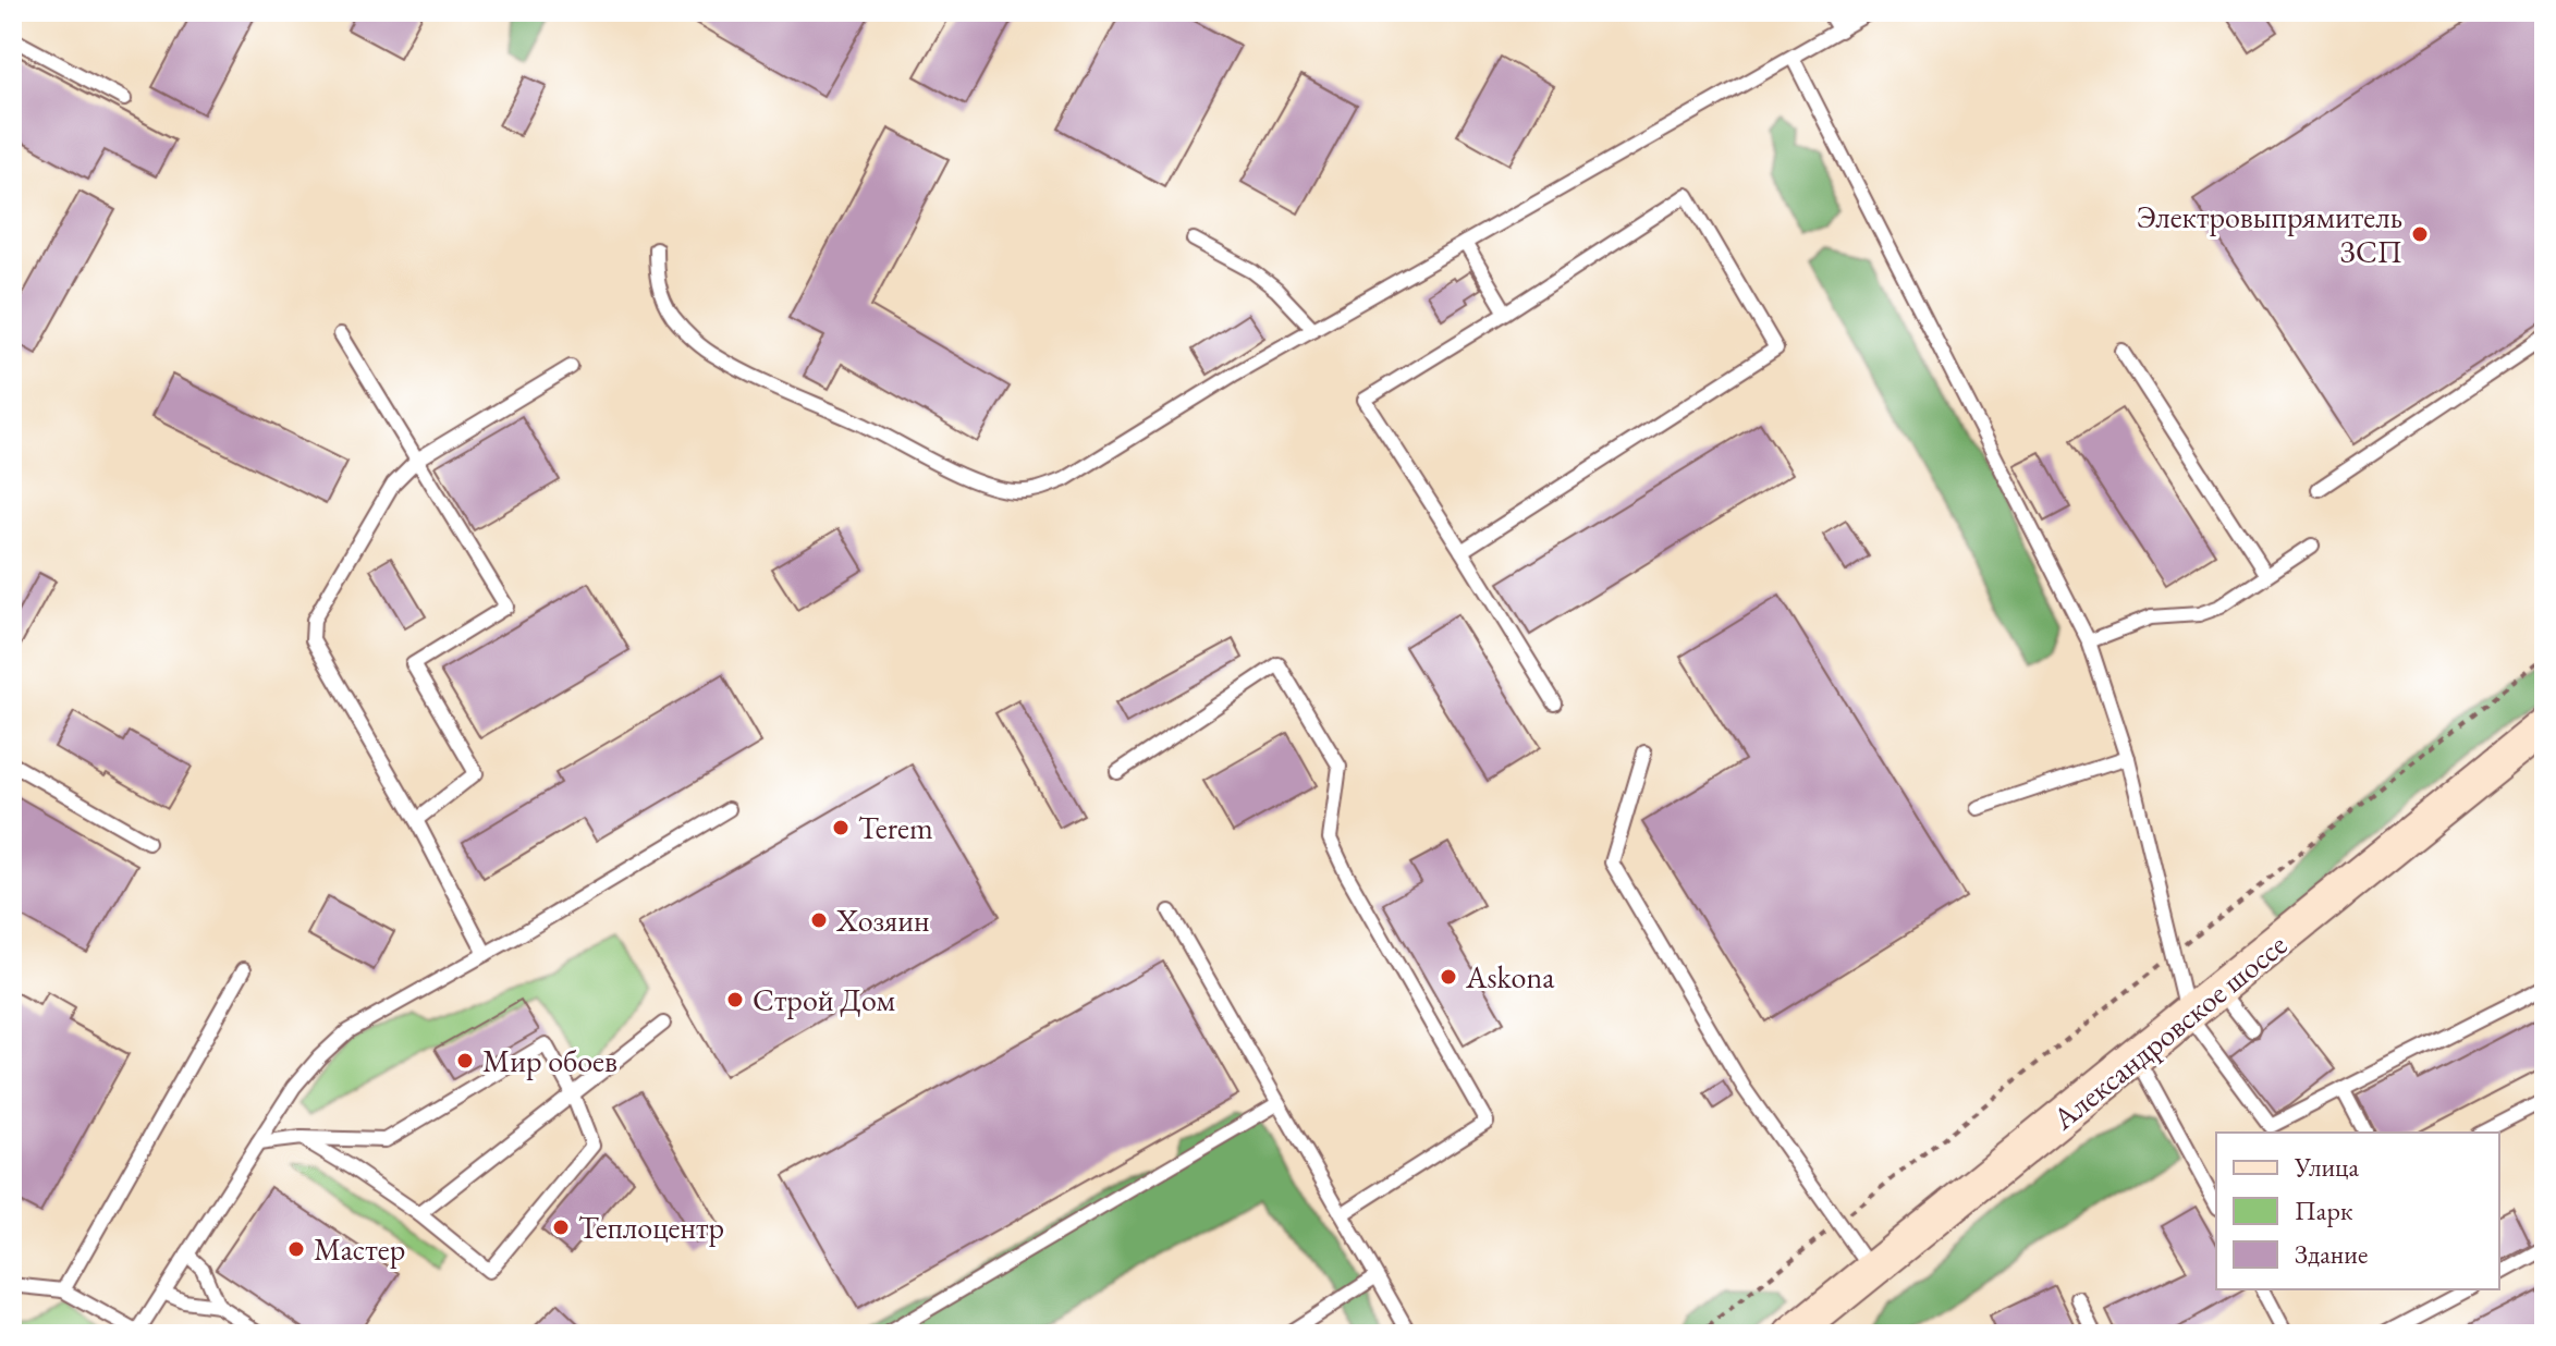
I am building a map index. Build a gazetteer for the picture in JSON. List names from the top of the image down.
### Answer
{
  "streets": {
    "main road": ["Александровское шоссе"]
  },
  "places": [
    "Электровыпрямитель ЗСП",
    "Terem",
    "Хозяин",
    "Askona",
    "Строй Дом",
    "Мир обоев",
    "Теплоцентр",
    "Мастер"
  ],
  "legend": ["Улица", "Парк", "Здание"]
}
